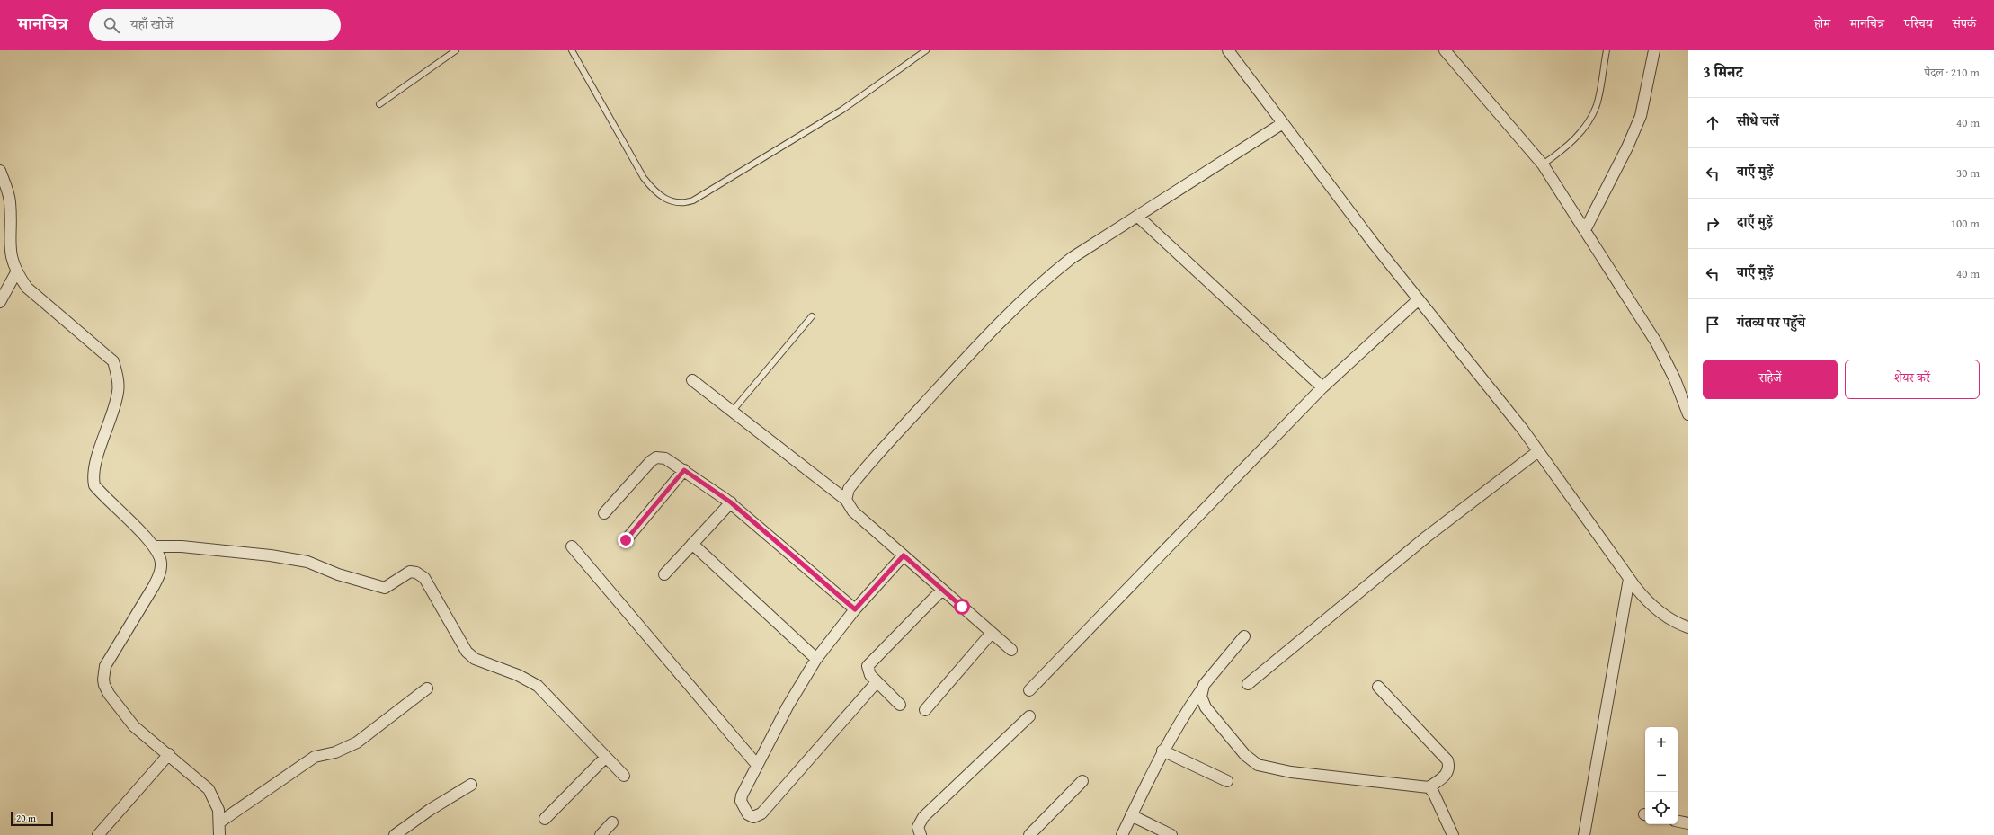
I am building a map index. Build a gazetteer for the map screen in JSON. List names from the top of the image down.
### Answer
{
  "scale_bar": "20 m",
  "page": {
    "header": "मानचित्र",
    "search": "यहाँ खोजें",
    "nav": [
      "होम",
      "मानचित्र",
      "परिचय",
      "संपर्क"
    ],
    "heading": ["3 मिनट", "पैदल · 210 m"],
    "list": [
      ["सीधे चलें", "40 m"],
      ["बाएँ मुड़ें", "30 m"],
      ["दाएँ मुड़ें", "100 m"],
      ["बाएँ मुड़ें", "40 m"],
      "गंतव्य पर पहुँचे"
    ],
    "buttons": ["सहेजें", "शेयर करें"],
    "map_buttons": ["+", "−"],
    "scale": "20 m"
  }
}
